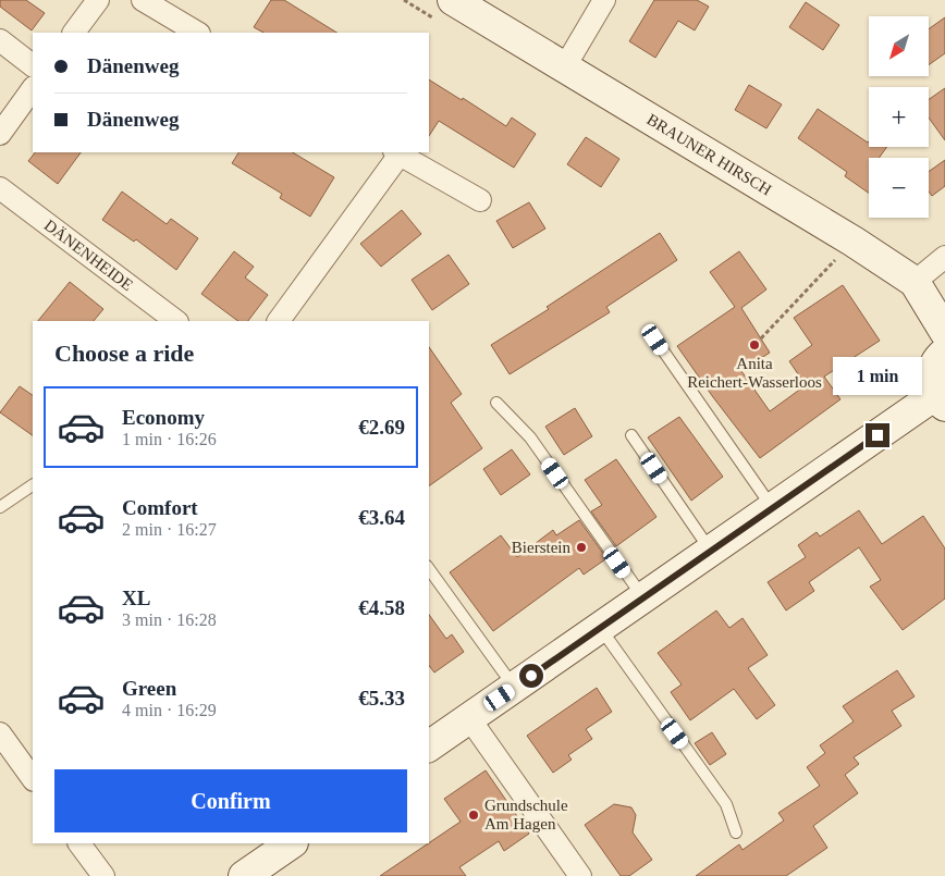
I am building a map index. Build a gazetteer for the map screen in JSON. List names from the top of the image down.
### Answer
{
  "streets": {
    "street": ["BRAUNER HIRSCH", "DÄNENHEIDE"]
  },
  "places": ["Anita Reichert-Wasserloos", "Bierstein", "Grundschule Am Hagen"],
  "north": "bottom left",
  "page": {
    "map_buttons": ["+", "−"],
    "banner": ["Dänenweg", "Dänenweg"],
    "heading": "Choose a ride",
    "bubble": "1 min",
    "list": [
      {
        "name": "Economy",
        "note": "1 min · 16:26",
        "value": "€2.69"
      },
      {
        "name": "Comfort",
        "note": "2 min · 16:27",
        "value": "€3.64"
      },
      {
        "name": "XL",
        "note": "3 min · 16:28",
        "value": "€4.58"
      },
      {
        "name": "Green",
        "note": "4 min · 16:29",
        "value": "€5.33"
      }
    ],
    "buttons": "Confirm"
  }
}
